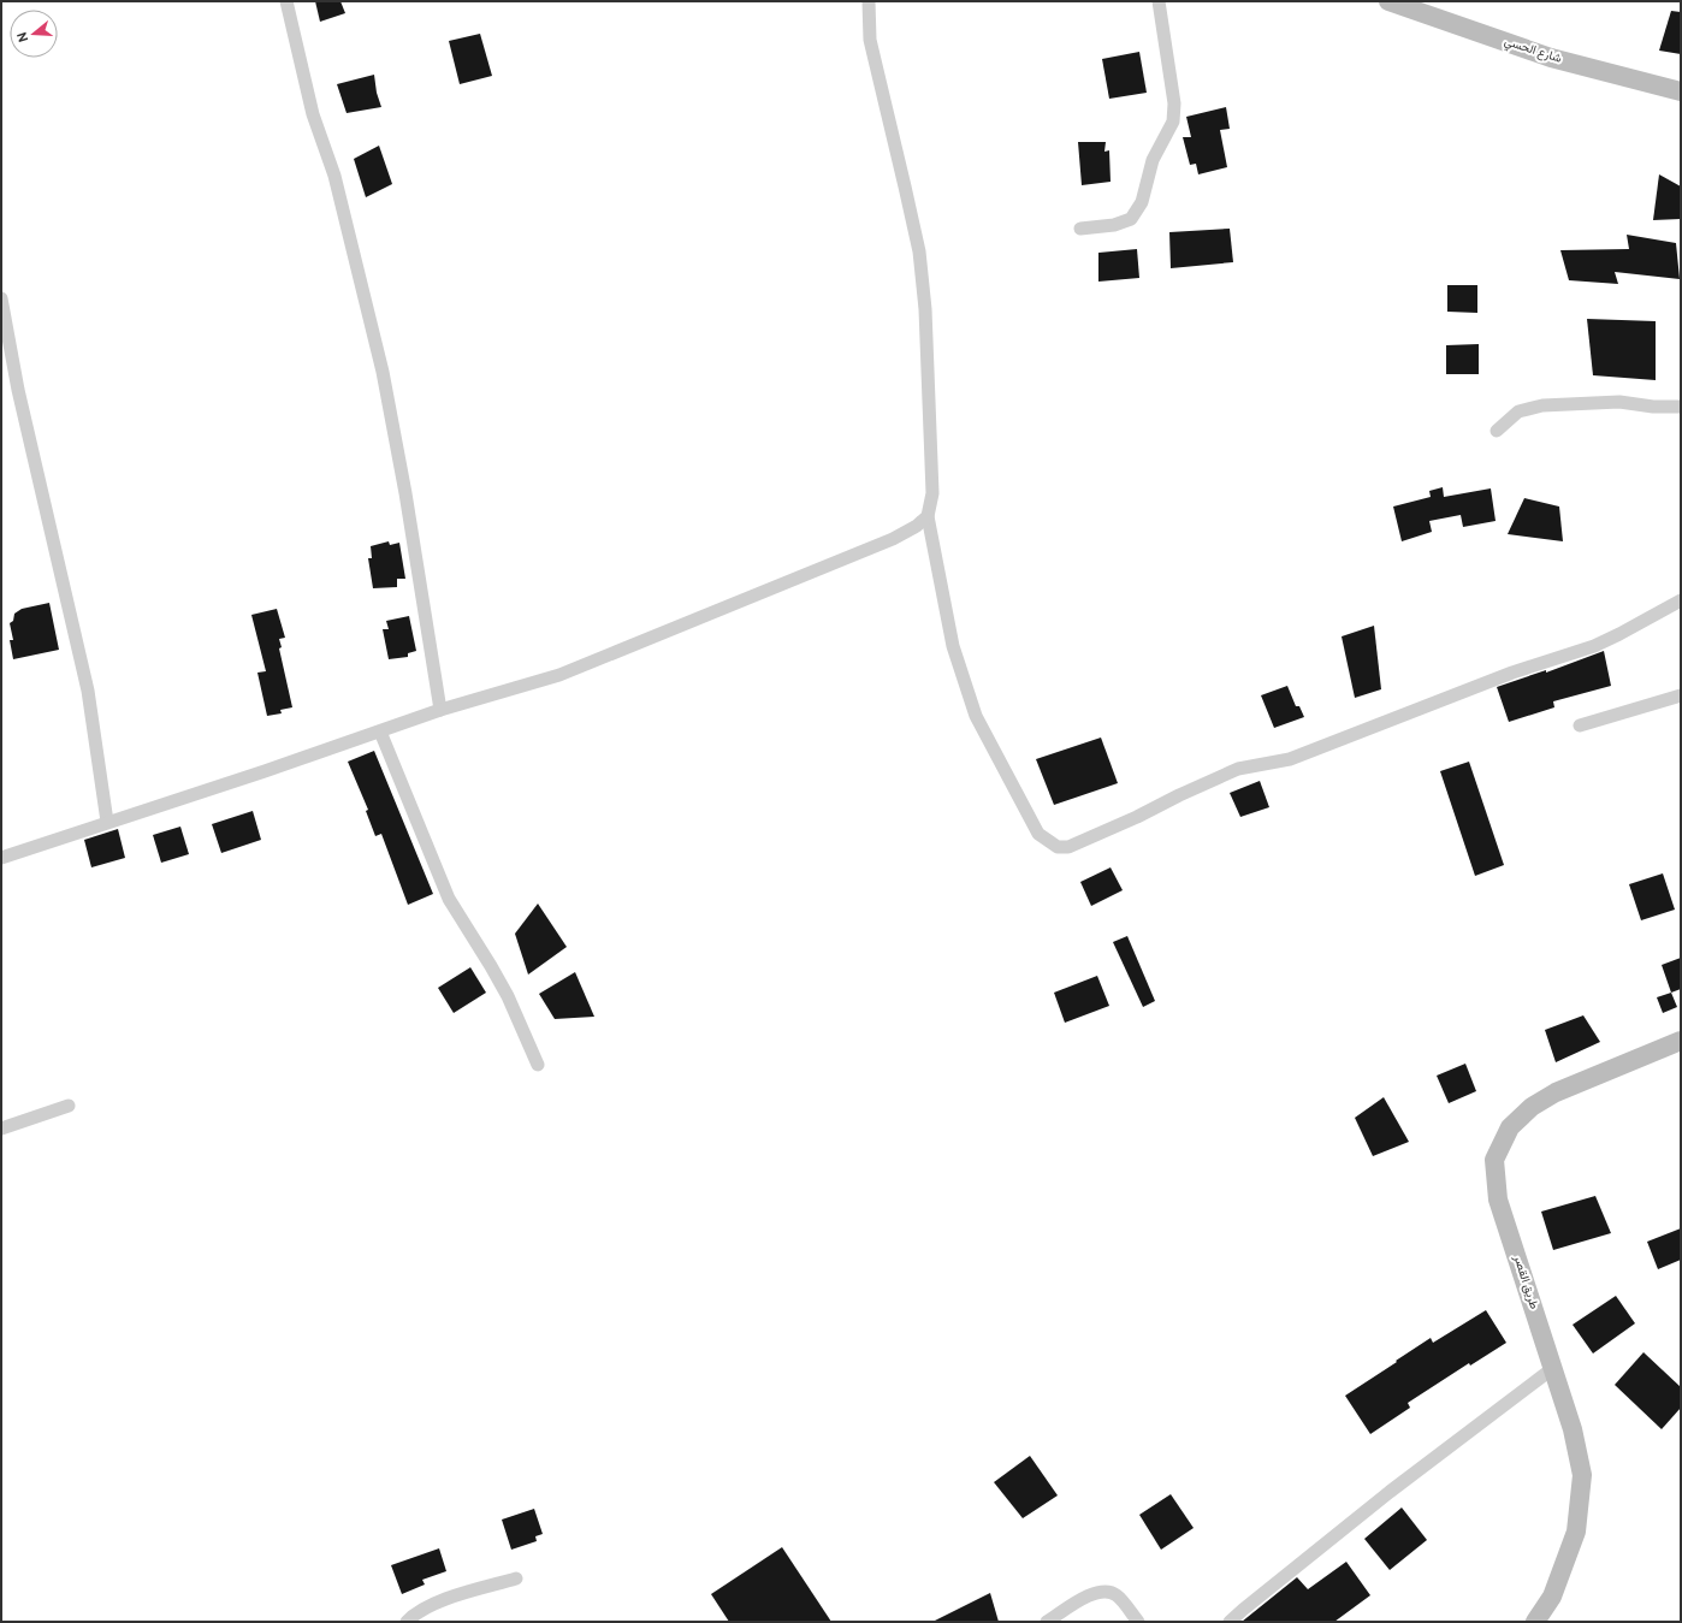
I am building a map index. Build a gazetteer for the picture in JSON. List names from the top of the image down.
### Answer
{
  "streets": {
    "street": ["شارع الحسي", "طريق القصر"]
  },
  "north": "left"
}
